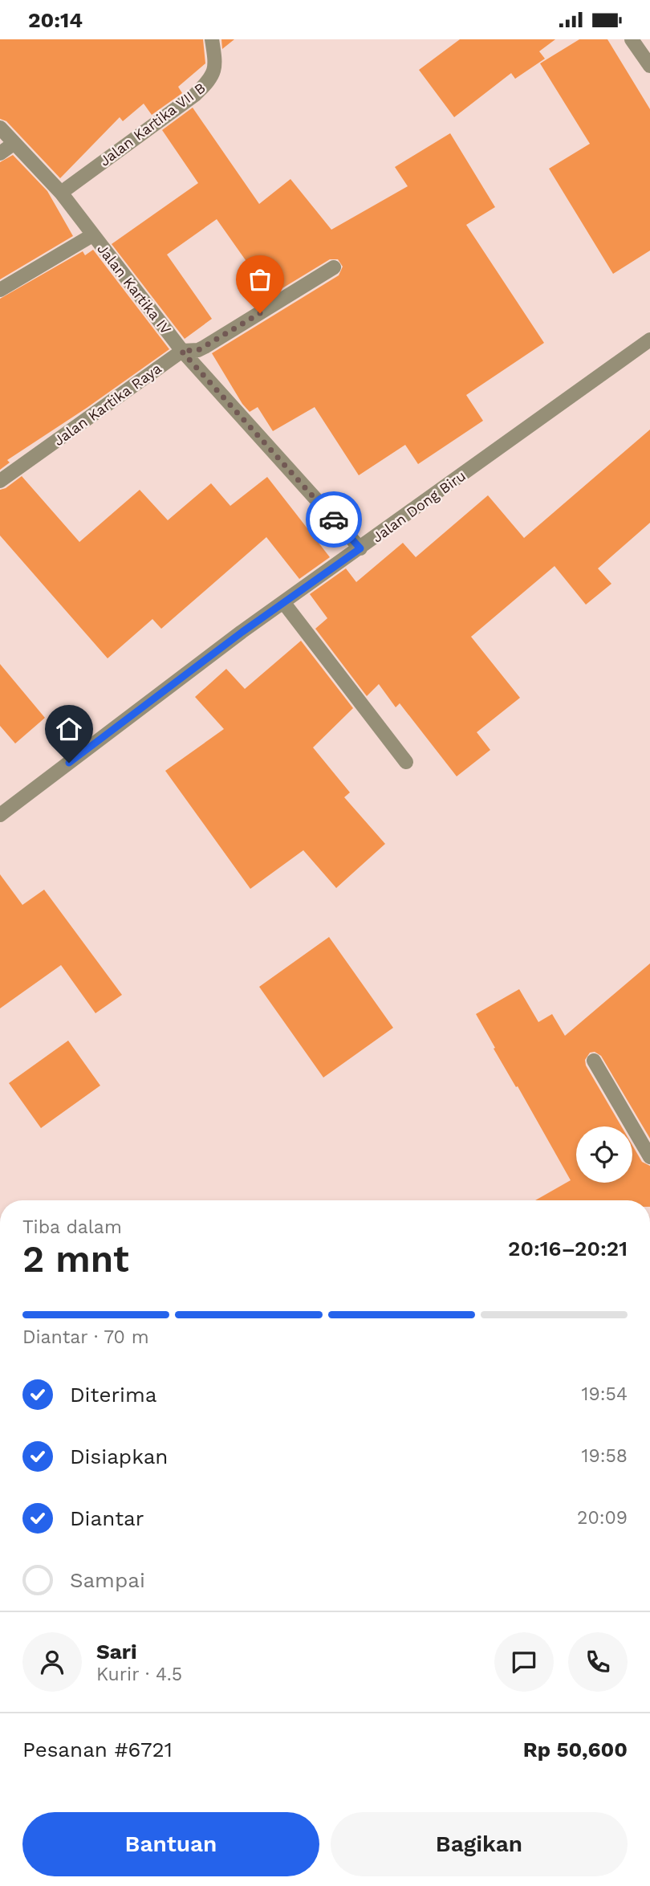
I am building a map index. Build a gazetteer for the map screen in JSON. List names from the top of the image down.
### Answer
{
  "streets": {
    "street": [
      "Jalan Kartika VII B",
      "Jalan Kartika IV",
      "Jalan Kartika Raya",
      "Jalan Dong Biru"
    ]
  },
  "crossings": [
    ["Jalan Kartika VII B", "Jalan Kartika IV"],
    ["Jalan Kartika IV", "Jalan Kartika Raya"],
    ["Jalan Kartika IV", "Jalan Dong Biru"]
  ],
  "page": {
    "status": "20:14",
    "heading": ["2 mnt", "Tiba dalam", "20:16–20:21"],
    "panel": [
      "Sari",
      "Kurir · 4.5",
      "Pesanan #6721",
      "Rp 50,600"
    ],
    "bar": "Diantar · 70 m",
    "list": [
      ["Diterima", "19:54"],
      ["Disiapkan", "19:58"],
      ["Diantar", "20:09"],
      "Sampai"
    ],
    "buttons": ["Bantuan", "Bagikan"]
  }
}
